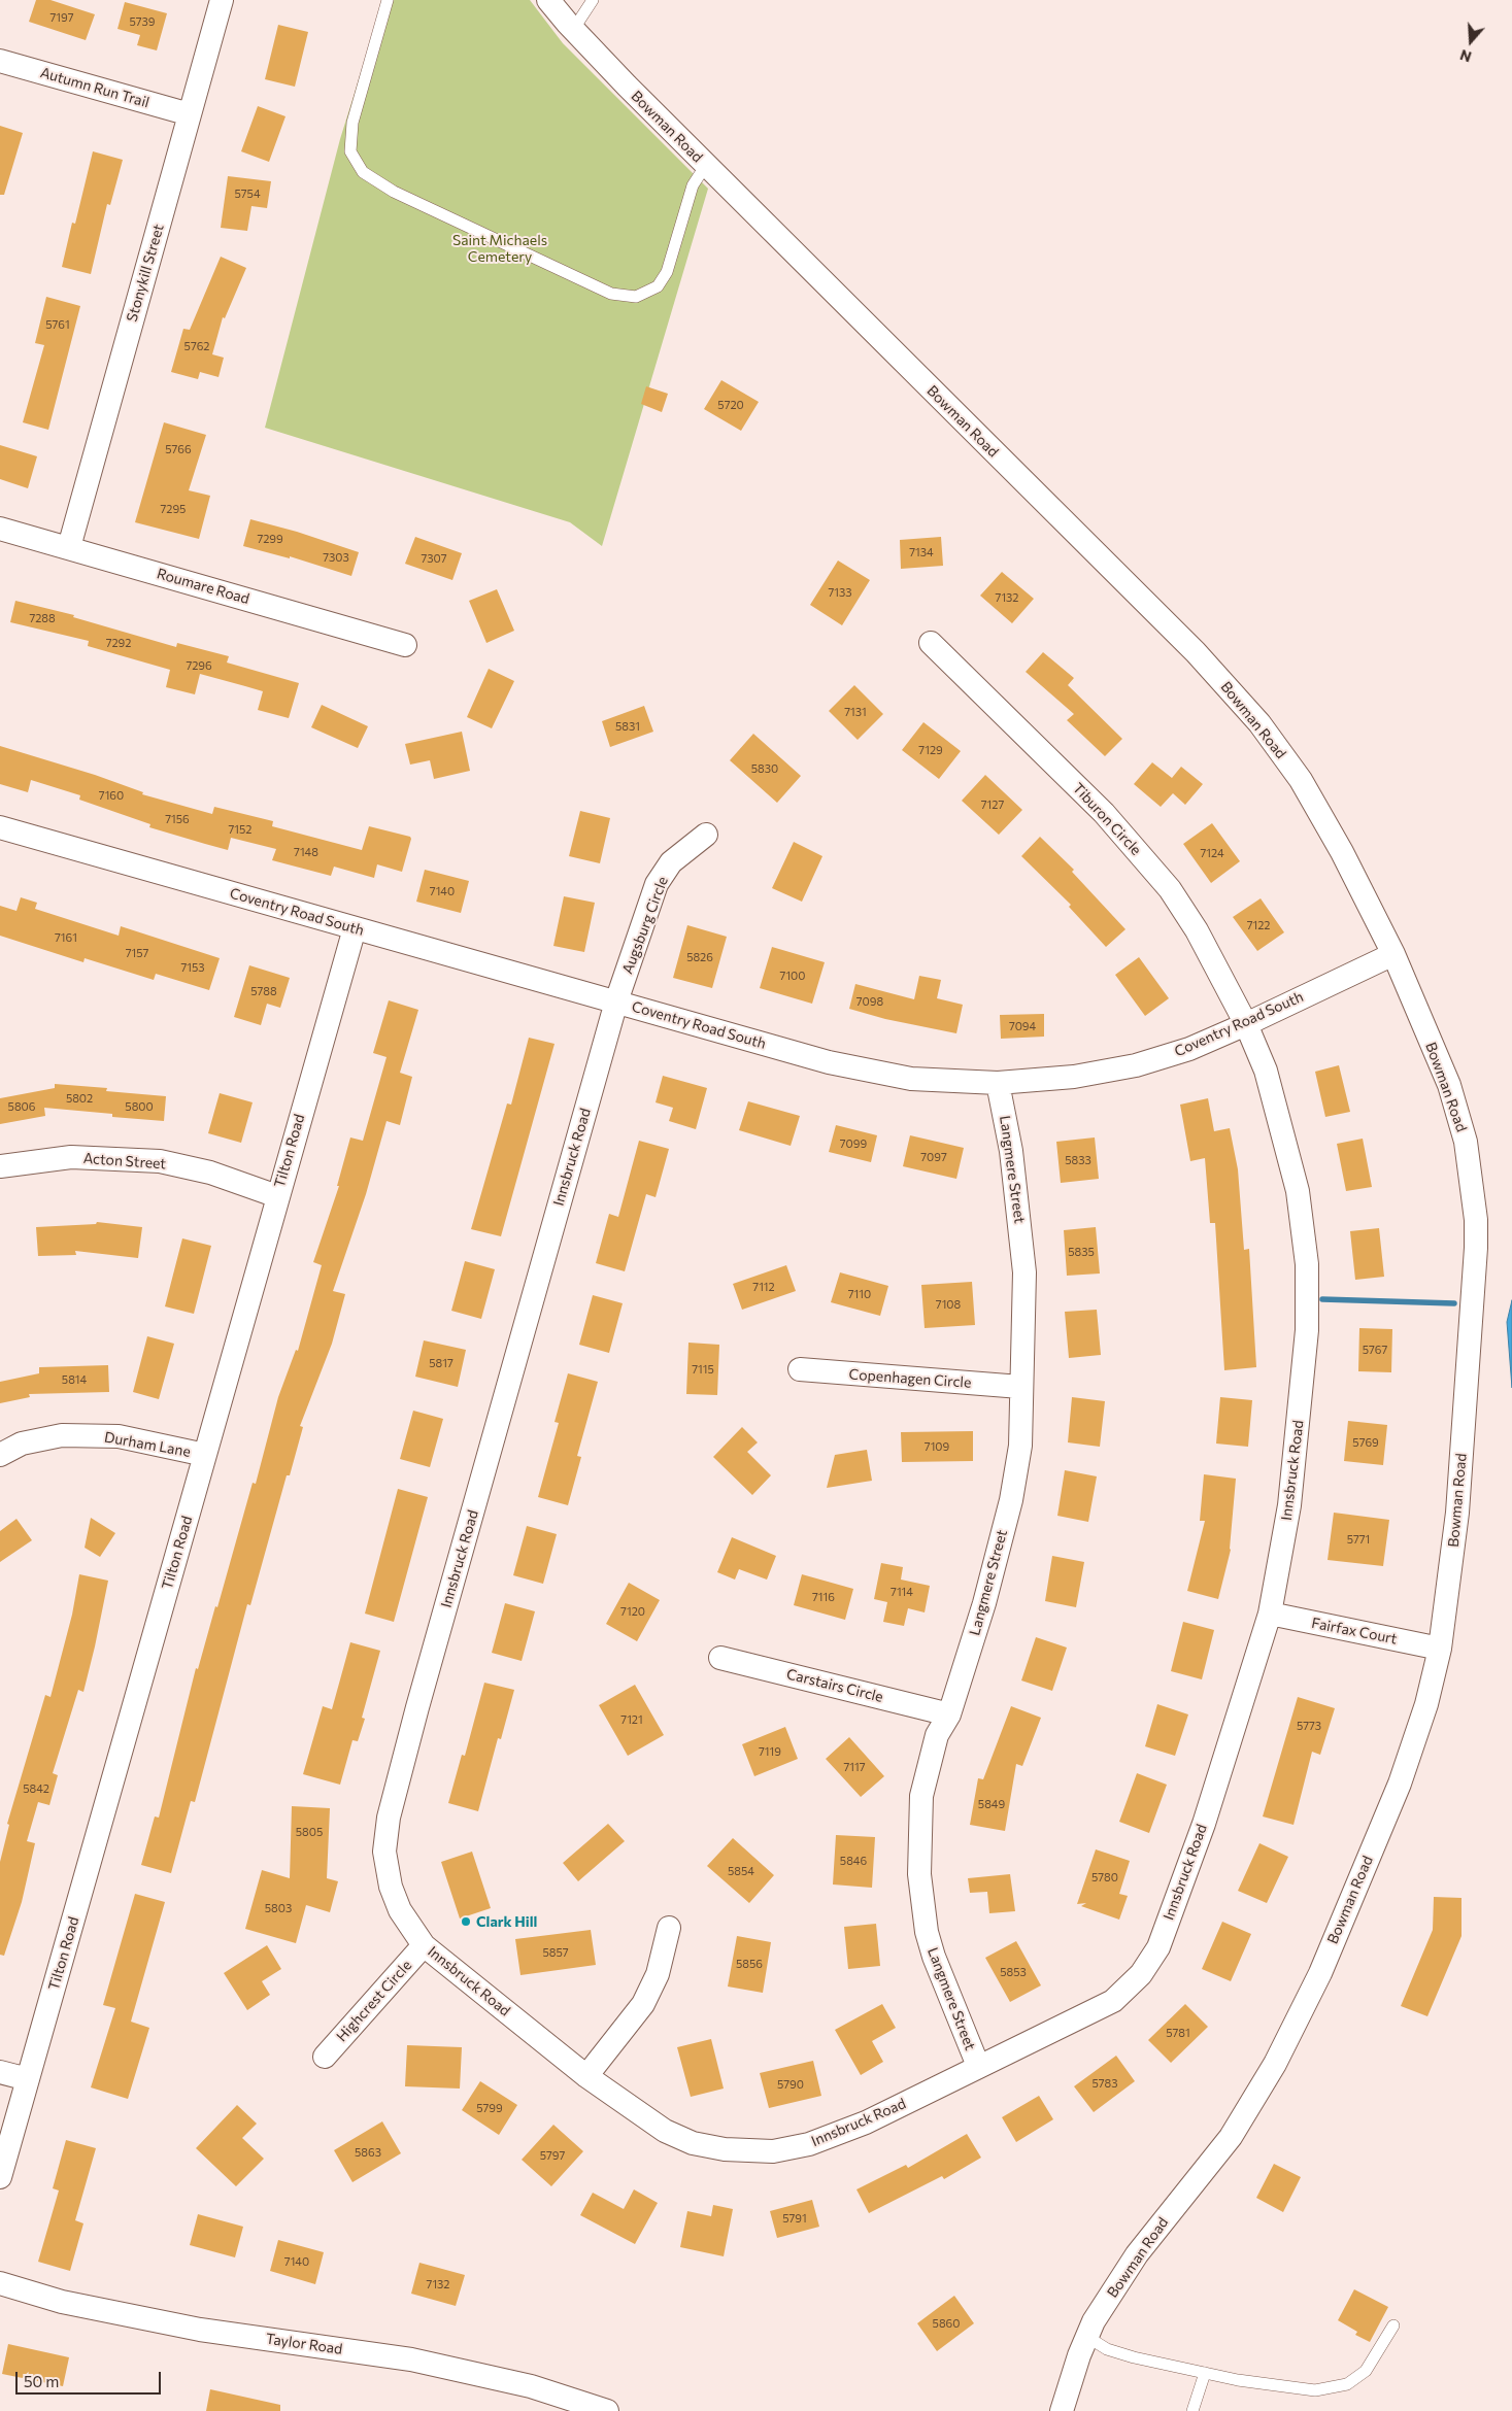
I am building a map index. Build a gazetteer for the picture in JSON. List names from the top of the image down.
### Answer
{
  "streets": {
    "street": [
      "Autumn Run Trail",
      "Bowman Road",
      "Stonykill Street",
      "Roumare Road",
      "Tiburon Circle",
      "Coventry Road South",
      "Augsburg Circle",
      "Tilton Road",
      "Innsbruck Road",
      "Acton Street",
      "Langmere Street",
      "Copenhagen Circle",
      "Durham Lane",
      "Fairfax Court",
      "Carstairs Circle",
      "Highcrest Circle",
      "Taylor Road"
    ]
  },
  "crossings": [
    ["Autumn Run Trail", "Stonykill Street"],
    ["Bowman Road", "Coventry Road South"],
    ["Bowman Road", "Fairfax Court"],
    ["Stonykill Street", "Roumare Road"],
    ["Tiburon Circle", "Coventry Road South"],
    ["Tiburon Circle", "Innsbruck Road"],
    ["Coventry Road South", "Augsburg Circle"],
    ["Coventry Road South", "Tilton Road"],
    ["Coventry Road South", "Innsbruck Road"],
    ["Coventry Road South", "Langmere Street"],
    ["Augsburg Circle", "Innsbruck Road"],
    ["Tilton Road", "Acton Street"],
    ["Tilton Road", "Durham Lane"],
    ["Innsbruck Road", "Langmere Street"],
    ["Innsbruck Road", "Fairfax Court"],
    ["Innsbruck Road", "Highcrest Circle"],
    ["Langmere Street", "Copenhagen Circle"],
    ["Langmere Street", "Carstairs Circle"]
  ],
  "parks": ["Saint Michaels Cemetery"],
  "places": ["Clark Hill"],
  "house_numbers": [
    "7197",
    "5739",
    "5754",
    "5761",
    "5762",
    "5720",
    "5766",
    "7295",
    "7299",
    "7134",
    "7303",
    "7307",
    "7133",
    "7132",
    "7288",
    "7292",
    "7296",
    "7131",
    "5831",
    "7129",
    "5830",
    "7160",
    "7127",
    "7156",
    "7152",
    "7148",
    "7124",
    "7140",
    "7122",
    "7161",
    "7157",
    "5826",
    "7153",
    "7100",
    "5788",
    "7098",
    "7094",
    "5802",
    "5806",
    "5800",
    "7099",
    "7097",
    "5833",
    "5835",
    "7112",
    "7110",
    "7108",
    "5767",
    "5817",
    "7115",
    "5814",
    "5769",
    "7109",
    "5771",
    "7114",
    "7116",
    "7120",
    "7121",
    "5773",
    "7119",
    "7117",
    "5842",
    "5849",
    "5805",
    "5846",
    "5854",
    "5780",
    "5803",
    "5857",
    "5856",
    "5853",
    "5781",
    "5783",
    "5790",
    "5799",
    "5863",
    "5797",
    "5791",
    "7140",
    "7132",
    "5860"
  ],
  "scale_bar": "50 m",
  "north": "bottom"
}
